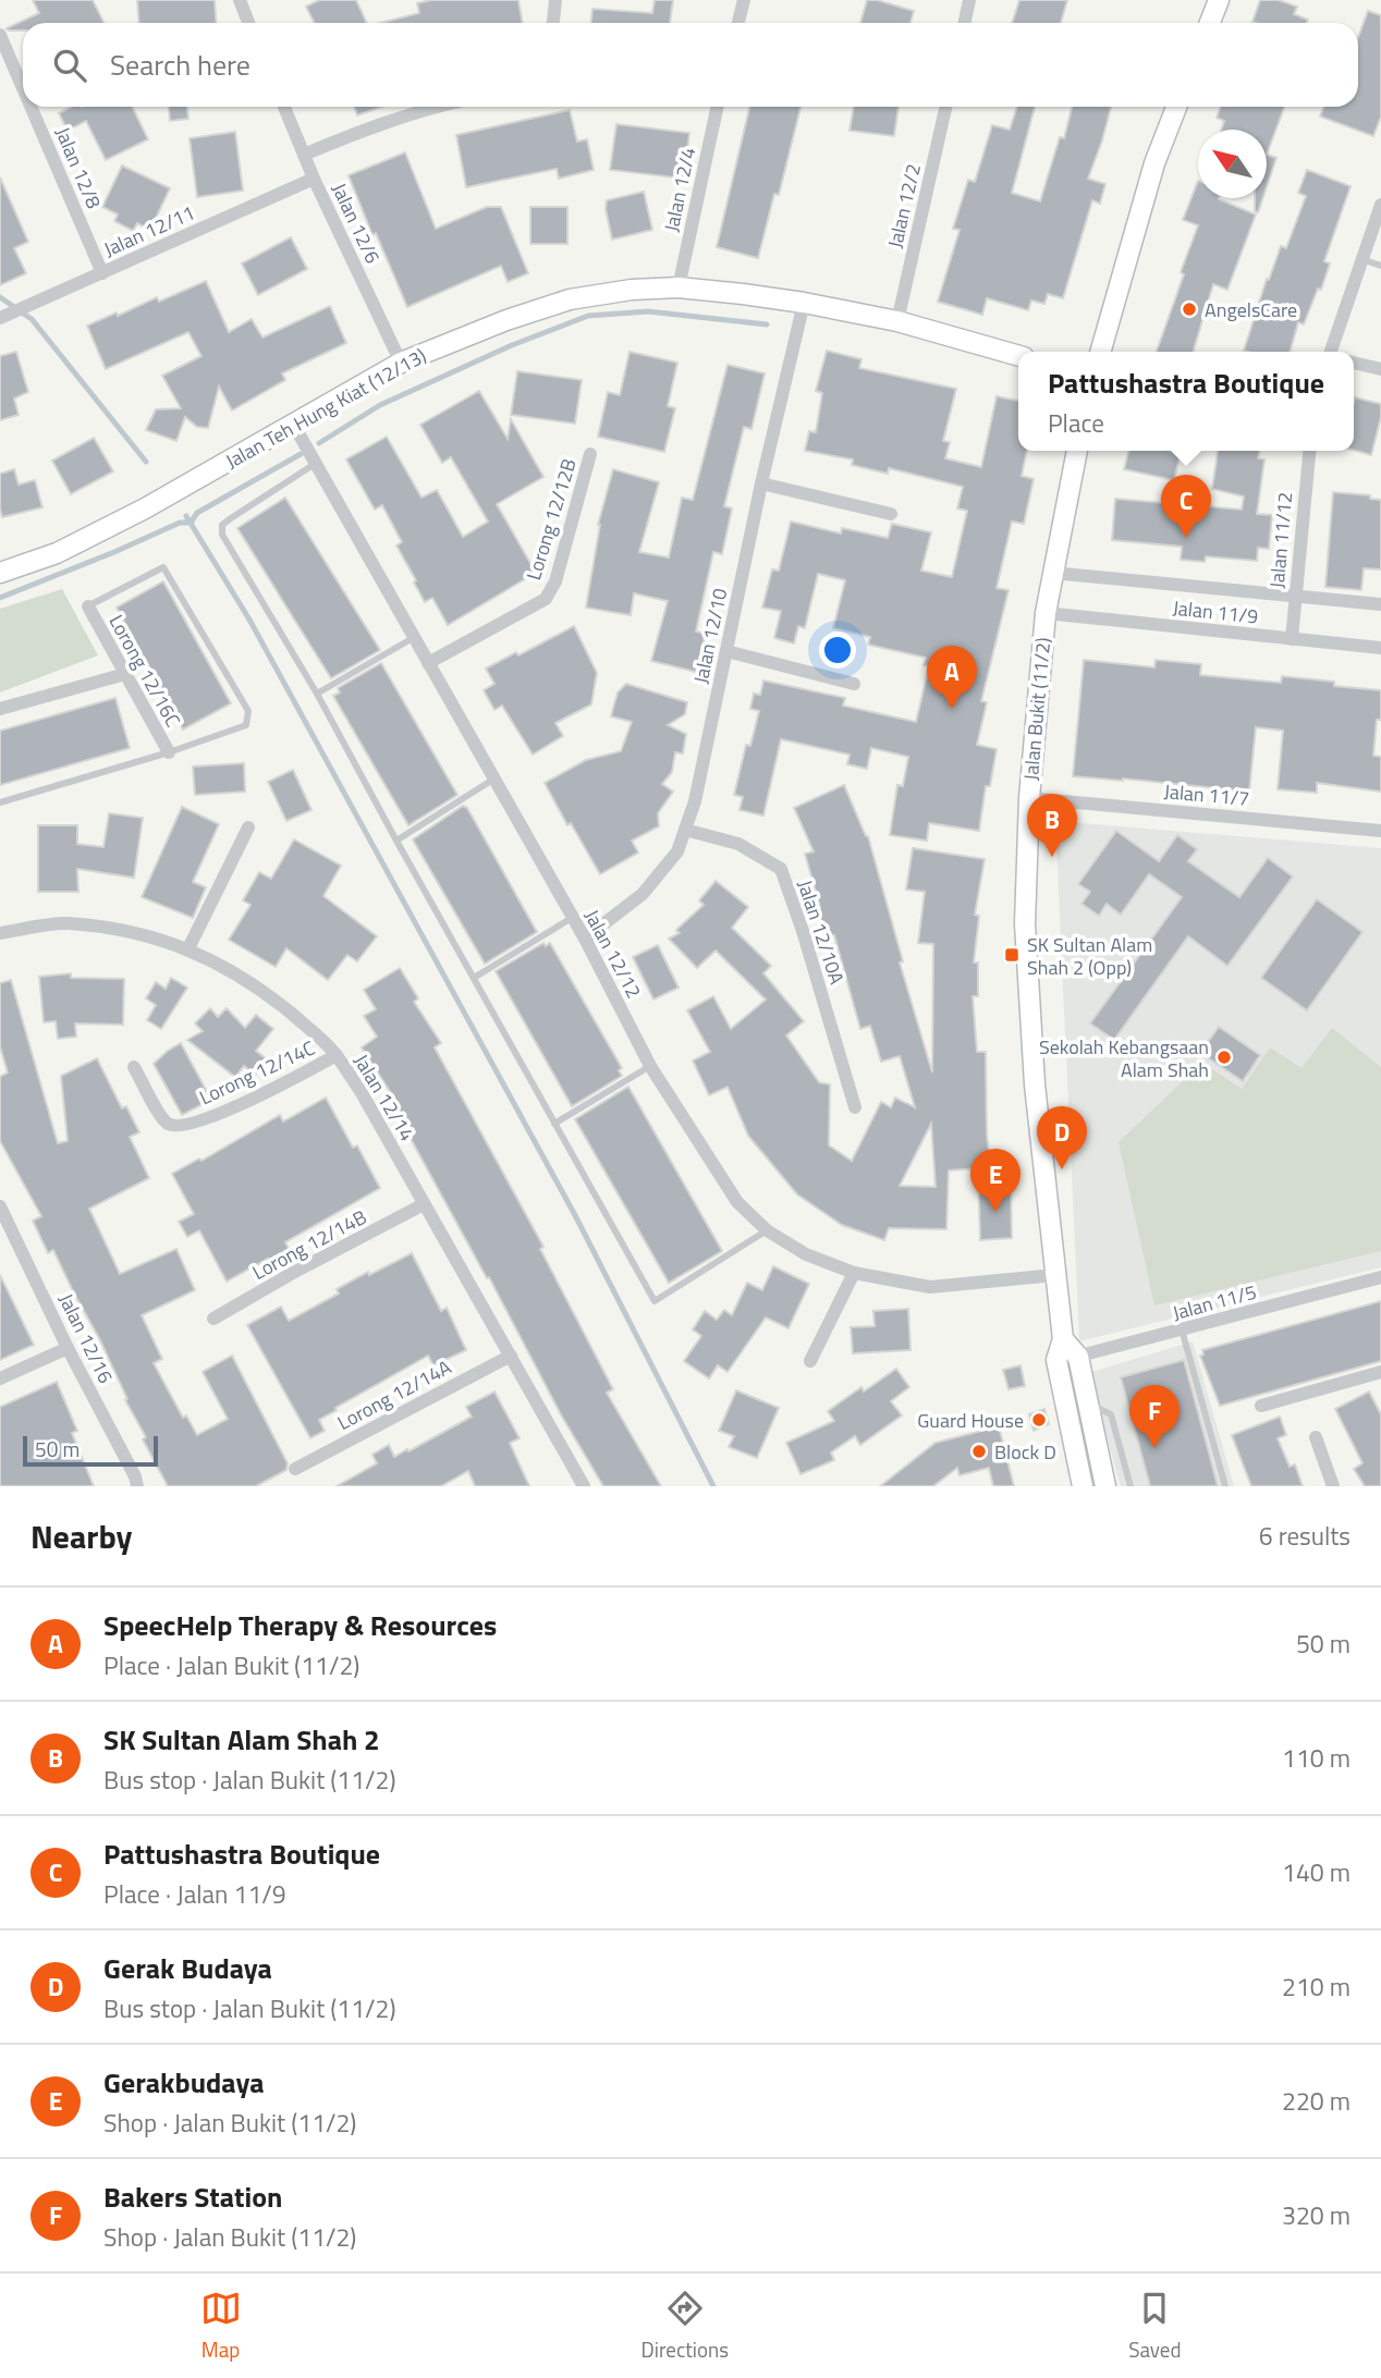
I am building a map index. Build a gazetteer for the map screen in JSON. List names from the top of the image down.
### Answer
{
  "streets": {
    "street": [
      "Jalan 12/8",
      "Jalan 12/4",
      "Jalan 12/2",
      "Jalan 12/6",
      "Jalan 12/11",
      "Jalan Teh Hung Kiat (12/13)",
      "Lorong 12/12B",
      "Jalan 11/12",
      "Jalan 11/9",
      "Jalan 12/10",
      "Lorong 12/16C",
      "Jalan Bukit (11/2)",
      "Jalan 11/7",
      "Jalan 12/10A",
      "Jalan 12/12",
      "Lorong 12/14C",
      "Jalan 12/14",
      "Lorong 12/14B",
      "Jalan 11/5",
      "Jalan 12/16",
      "Lorong 12/14A"
    ]
  },
  "crossings": [
    ["Jalan 12/8", "Jalan 12/11"],
    ["Jalan 12/4", "Jalan Teh Hung Kiat (12/13)"],
    ["Jalan 12/2", "Jalan Teh Hung Kiat (12/13)"],
    ["Jalan 12/6", "Jalan 12/11"],
    ["Jalan 12/6", "Jalan Teh Hung Kiat (12/13)"],
    ["Jalan Teh Hung Kiat (12/13)", "Jalan 12/10"],
    ["Jalan Teh Hung Kiat (12/13)", "Jalan 12/12"],
    ["Lorong 12/12B", "Jalan 12/12"],
    ["Jalan 11/12", "Jalan 11/9"],
    ["Jalan 11/9", "Jalan Bukit (11/2)"],
    ["Jalan 12/10", "Jalan 12/10A"],
    ["Jalan 12/10", "Jalan 12/12"],
    ["Jalan Bukit (11/2)", "Jalan 11/7"],
    ["Jalan Bukit (11/2)", "Jalan 12/12"],
    ["Jalan Bukit (11/2)", "Jalan 11/5"],
    ["Lorong 12/14C", "Jalan 12/14"],
    ["Jalan 12/14", "Lorong 12/14B"],
    ["Jalan 12/14", "Lorong 12/14A"]
  ],
  "places": {
    "other": [
      "AngelsCare",
      "Sekolah Kebangsaan Alam Shah",
      "Guard House",
      "Block D"
    ],
    "transit": ["SK Sultan Alam Shah 2 (Opp)"]
  },
  "scale_bar": "50 m",
  "north": "top left",
  "page": {
    "search": "Search here",
    "popup": ["Pattushastra Boutique", "Place"],
    "pins": [
      "C",
      "A",
      "B",
      "D",
      "E",
      "F"
    ],
    "scale": "50 m",
    "heading": ["Nearby", "6 results"],
    "list": [
      {
        "mark": "A",
        "name": "SpeecHelp Therapy & Resources",
        "note": "Place · Jalan Bukit (11/2)",
        "value": "50 m"
      },
      {
        "mark": "B",
        "name": "SK Sultan Alam Shah 2",
        "note": "Bus stop · Jalan Bukit (11/2)",
        "value": "110 m"
      },
      {
        "mark": "C",
        "name": "Pattushastra Boutique",
        "note": "Place · Jalan 11/9",
        "value": "140 m"
      },
      {
        "mark": "D",
        "name": "Gerak Budaya",
        "note": "Bus stop · Jalan Bukit (11/2)",
        "value": "210 m"
      },
      {
        "mark": "E",
        "name": "Gerakbudaya",
        "note": "Shop · Jalan Bukit (11/2)",
        "value": "220 m"
      },
      {
        "mark": "F",
        "name": "Bakers Station",
        "note": "Shop · Jalan Bukit (11/2)",
        "value": "320 m"
      }
    ],
    "nav": ["Map", "Directions", "Saved"]
  }
}
